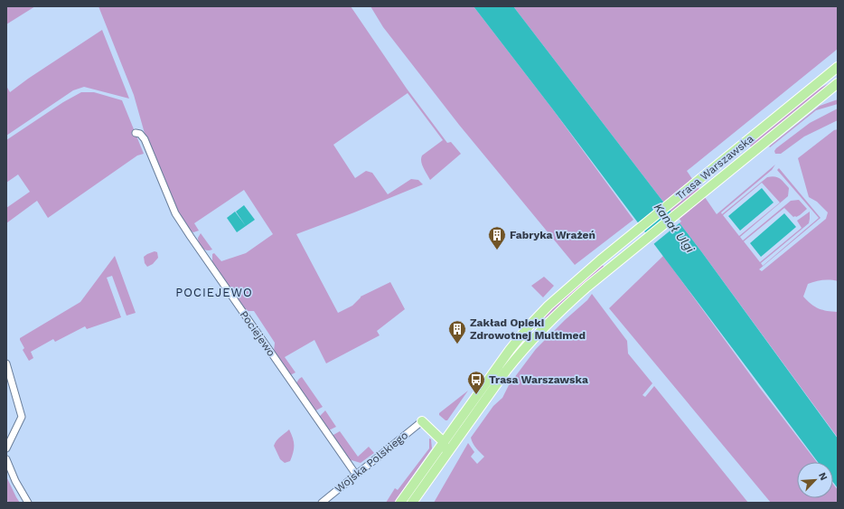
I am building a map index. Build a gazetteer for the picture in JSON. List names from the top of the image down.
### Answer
{
  "streets": {
    "main road": ["Trasa Warszawska"],
    "street": ["Pociejewo", "Wojska Polskiego"]
  },
  "crossings": [
    ["Pociejewo", "Wojska Polskiego"]
  ],
  "districts": ["POCIEJEWO"],
  "water": ["Kanał Ulgi"],
  "places": {
    "building": ["Fabryka Wrażeń", "Zakład Opieki Zdrowotnej Multimed"],
    "bus stop": ["Trasa Warszawska"]
  },
  "north": "top right"
}
